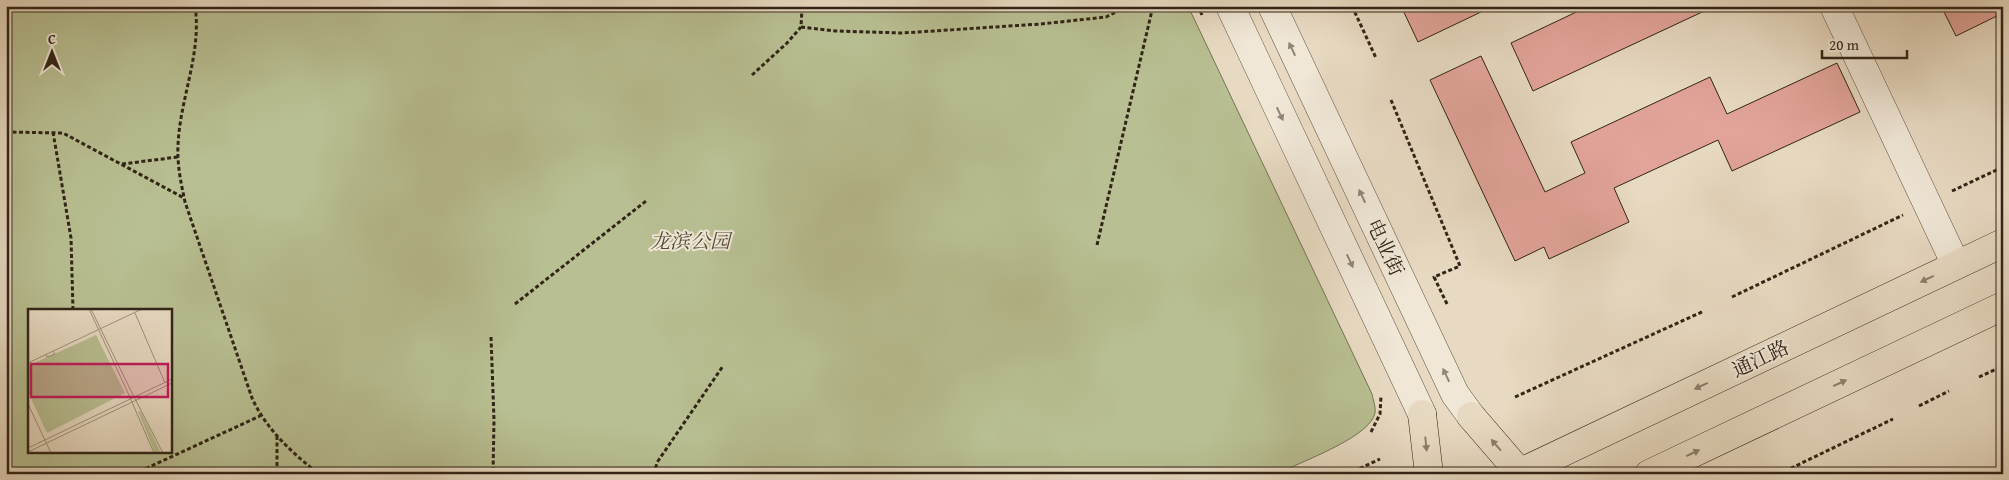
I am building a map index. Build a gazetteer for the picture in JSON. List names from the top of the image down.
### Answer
{
  "streets": {
    "main road": ["电业街", "通江路"]
  },
  "crossings": [
    ["电业街", "通江路"]
  ],
  "parks": ["龙滨公园"],
  "scale_bar": "20 m",
  "north": "top"
}
